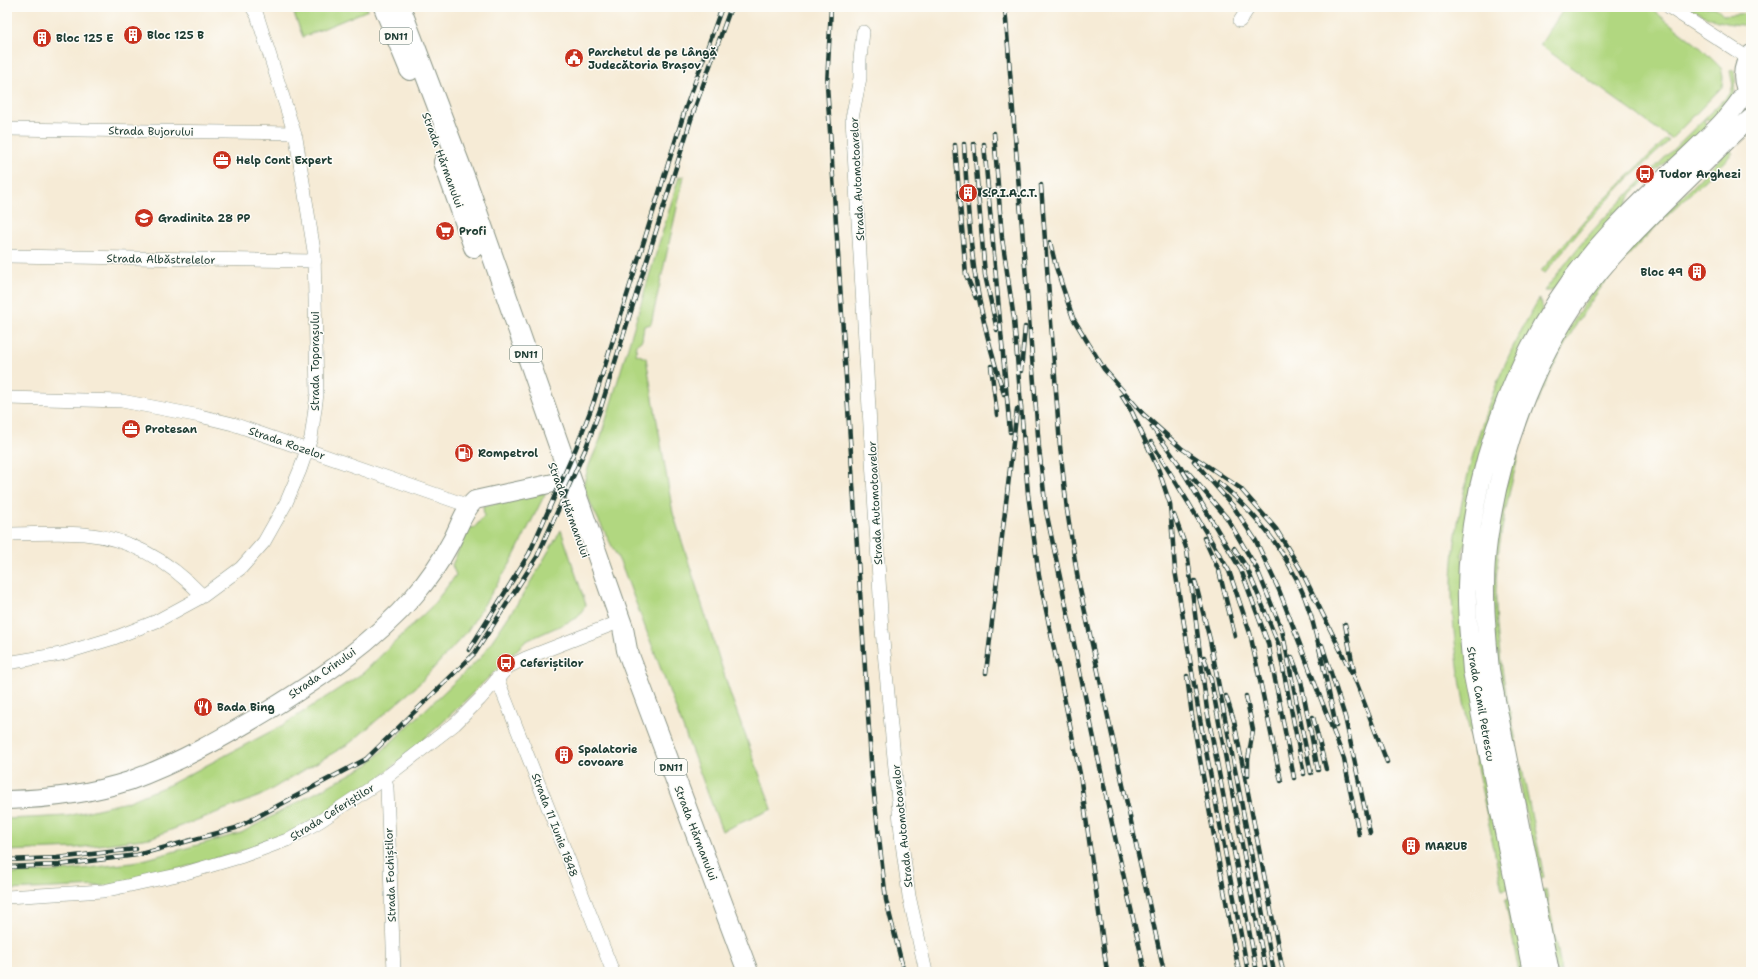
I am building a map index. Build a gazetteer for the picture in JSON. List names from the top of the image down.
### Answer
{
  "streets": {
    "main road": ["DN11", "Strada Hărmanului"],
    "street": [
      "Strada Bujorului",
      "Strada Automotoarelor",
      "Strada Albăstrelelor",
      "Strada Toporașului",
      "Strada Rozelor",
      "Strada Crinului",
      "Strada Camil Petrescu",
      "Strada Ceferiștilor",
      "Strada 11 Iunie 1848",
      "Strada Fochiștilor"
    ]
  },
  "crossings": [
    ["Strada Bujorului", "Strada Toporașului"],
    ["Strada Hărmanului", "Strada Ceferiștilor"],
    ["Strada Albăstrelelor", "Strada Toporașului"],
    ["Strada Toporașului", "Strada Rozelor"],
    ["Strada Rozelor", "Strada Crinului"],
    ["Strada Ceferiștilor", "Strada 11 Iunie 1848"],
    ["Strada Ceferiștilor", "Strada Fochiștilor"]
  ],
  "places": {
    "building": [
      "Bloc 125 B",
      "Bloc 125 E",
      "S.P.I.A.C.T.",
      "Bloc 49",
      "Spalatorie covoare",
      "MARUB"
    ],
    "public building": ["Parchetul de pe Lângă Judecătoria Brașov"],
    "office": ["Help Cont Expert", "Protesan"],
    "bus stop": ["Tudor Arghezi", "Ceferiștilor"],
    "school or university": ["Gradinita 28 PP"],
    "supermarket": ["Profi"],
    "fuel station": ["Rompetrol"],
    "restaurant": ["Bada Bing"]
  }
}
